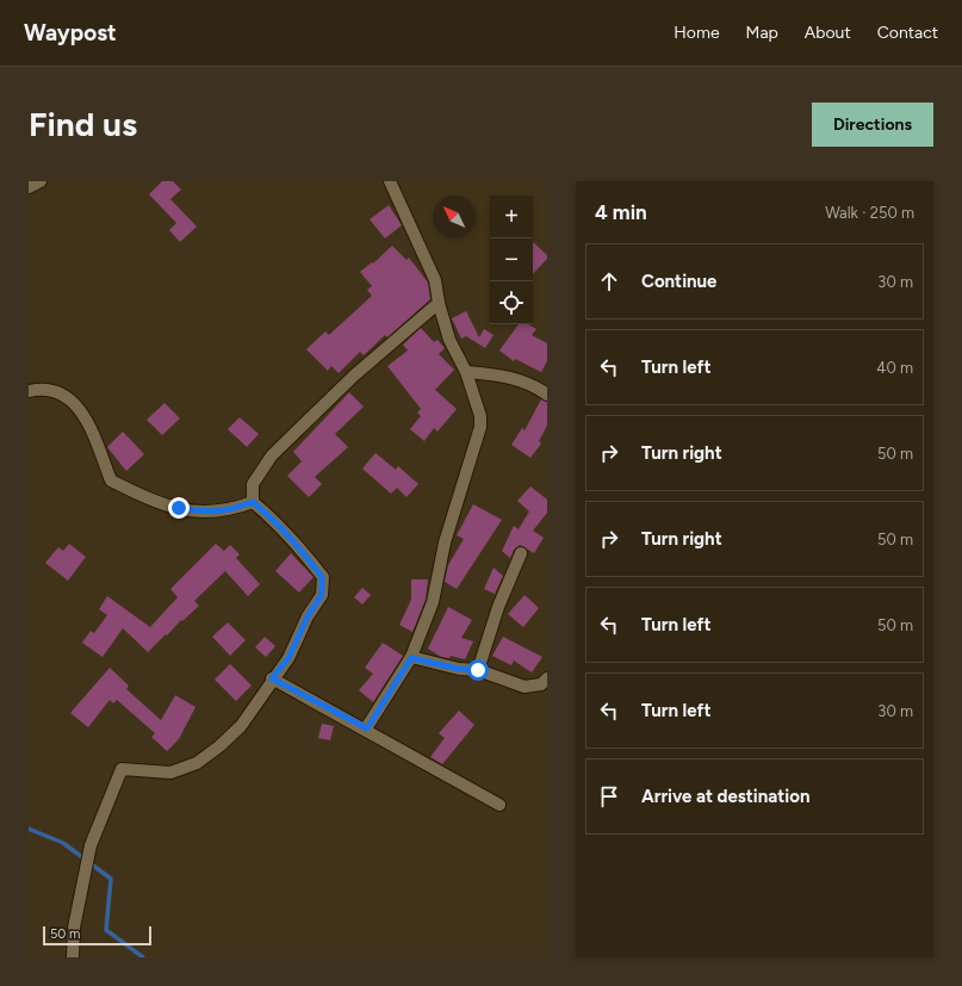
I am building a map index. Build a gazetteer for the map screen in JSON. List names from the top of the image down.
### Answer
{
  "scale_bar": "50 m",
  "north": "top left",
  "page": {
    "header": "Waypost",
    "nav": [
      "Home",
      "Map",
      "About",
      "Contact"
    ],
    "buttons": "Directions",
    "title": "Find us",
    "heading": ["4 min", "Walk · 250 m"],
    "map_buttons": ["+", "−"],
    "list": [
      ["Continue", "30 m"],
      ["Turn left", "40 m"],
      ["Turn right", "50 m"],
      ["Turn right", "50 m"],
      ["Turn left", "50 m"],
      ["Turn left", "30 m"],
      "Arrive at destination"
    ],
    "scale": "50 m"
  }
}
